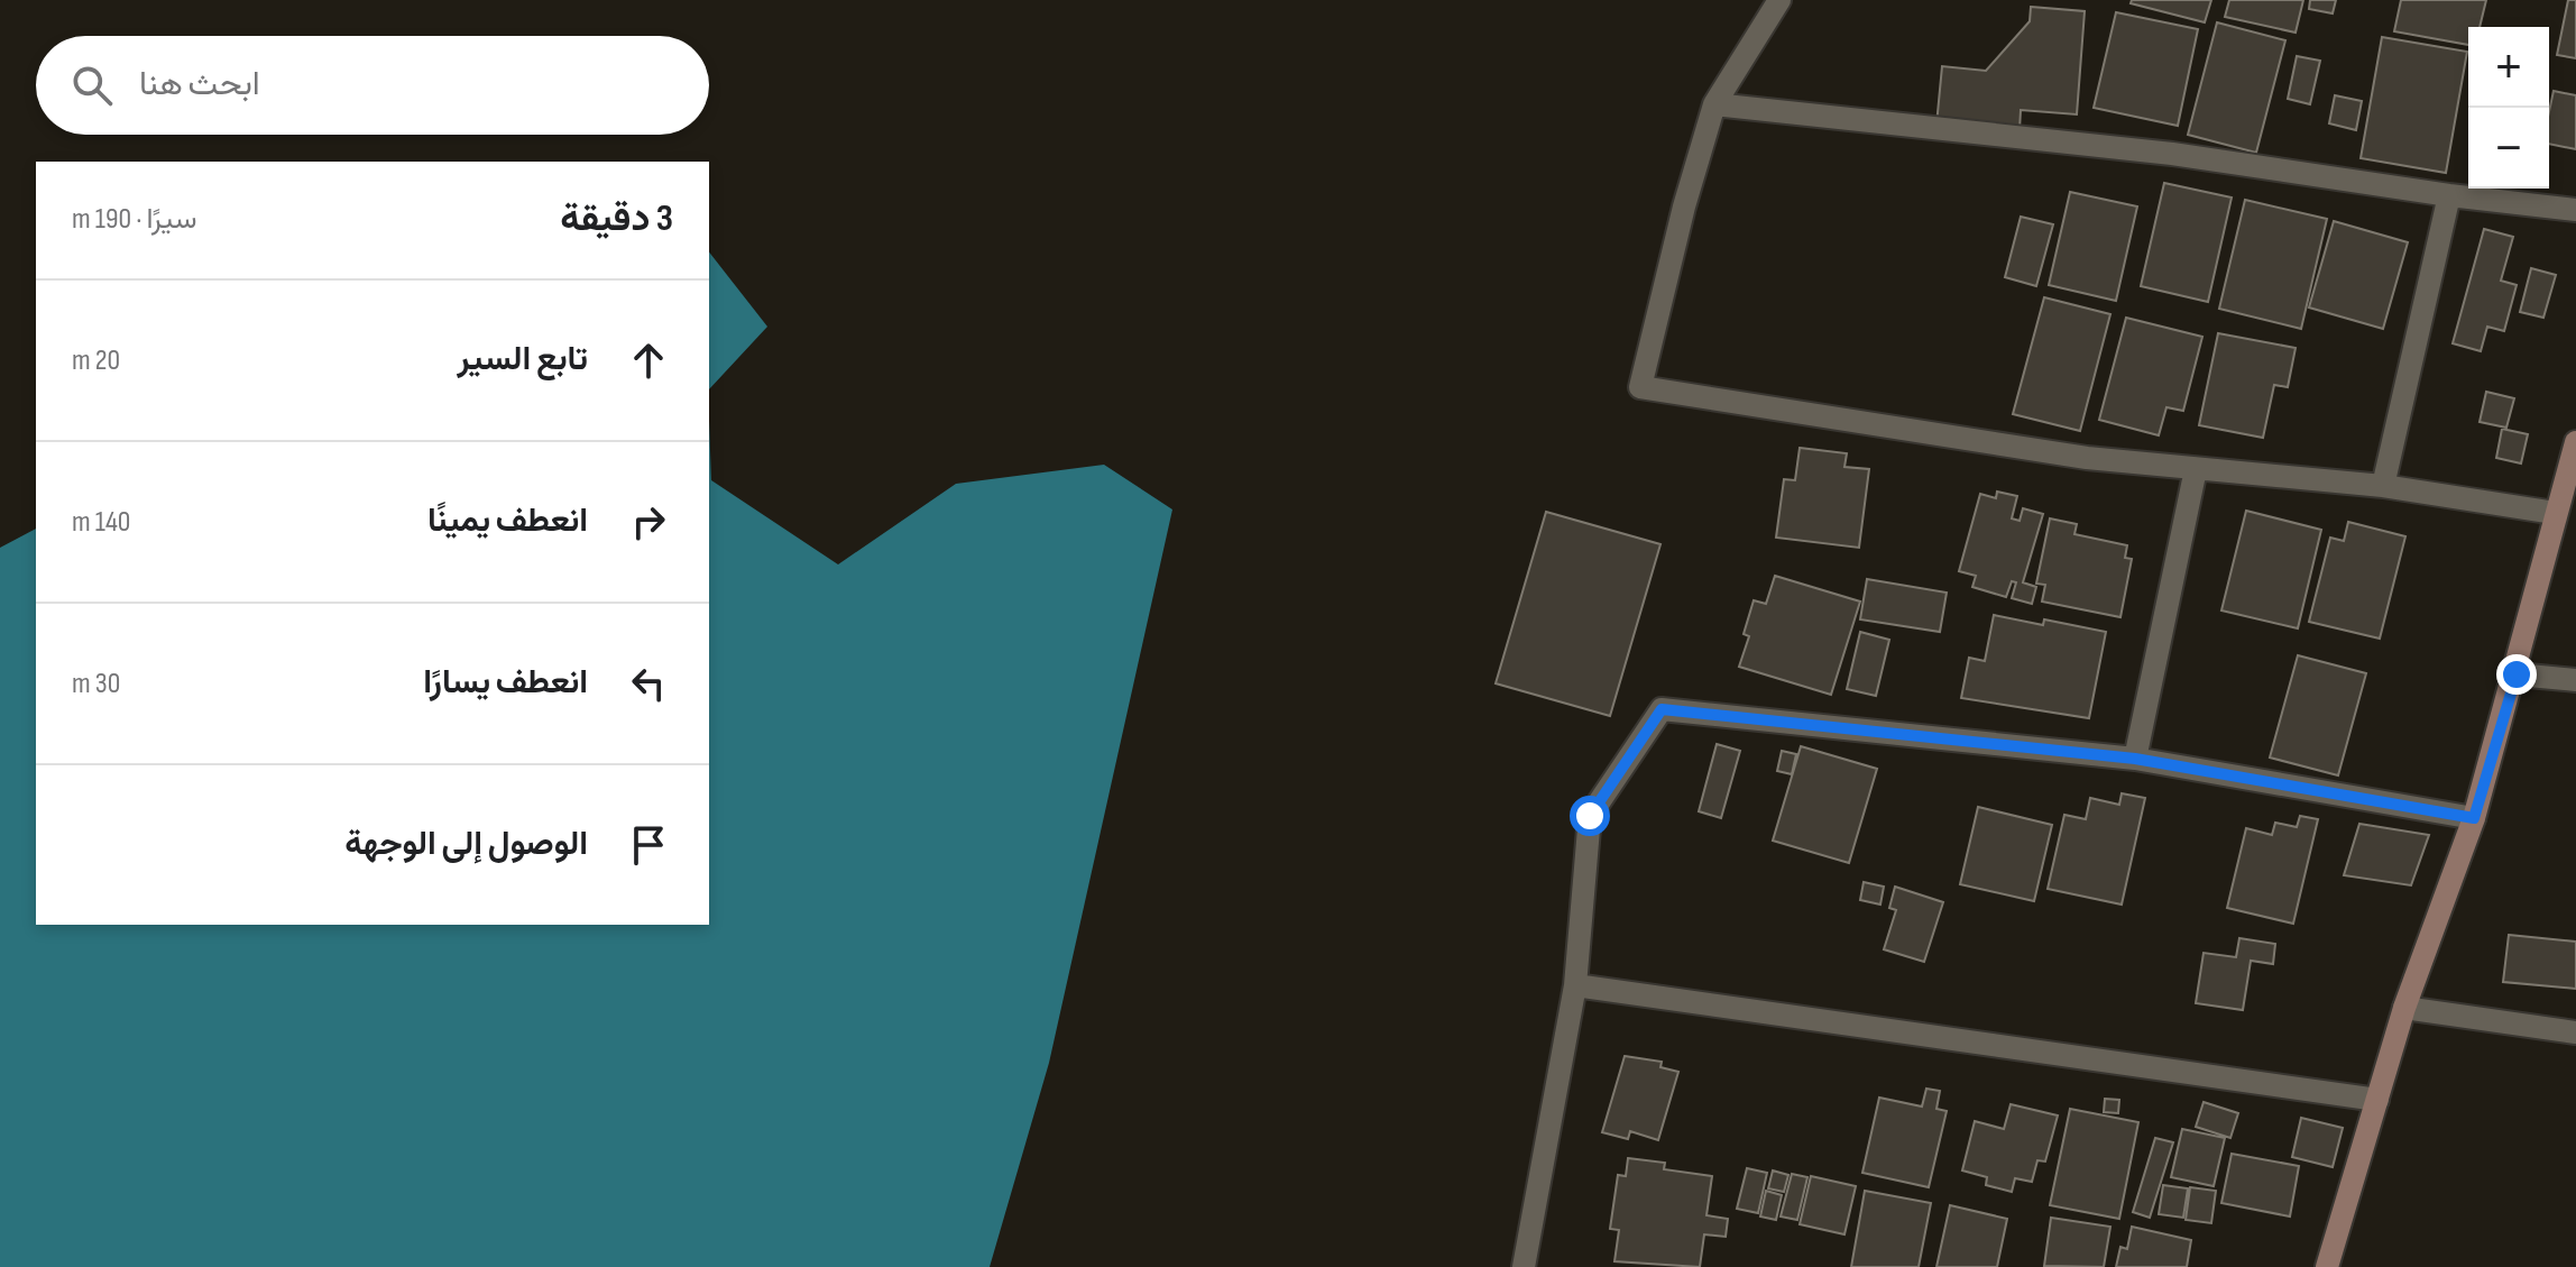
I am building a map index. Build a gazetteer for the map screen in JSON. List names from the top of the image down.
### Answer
{
  "page": {
    "map_buttons": ["+", "−"],
    "search": "ابحث هنا",
    "heading": ["3 دقيقة", "سيرًا · 190 m"],
    "list": [
      ["تابع السير", "20 m"],
      ["انعطف يمينًا", "140 m"],
      ["انعطف يسارًا", "30 m"],
      "الوصول إلى الوجهة"
    ]
  }
}
